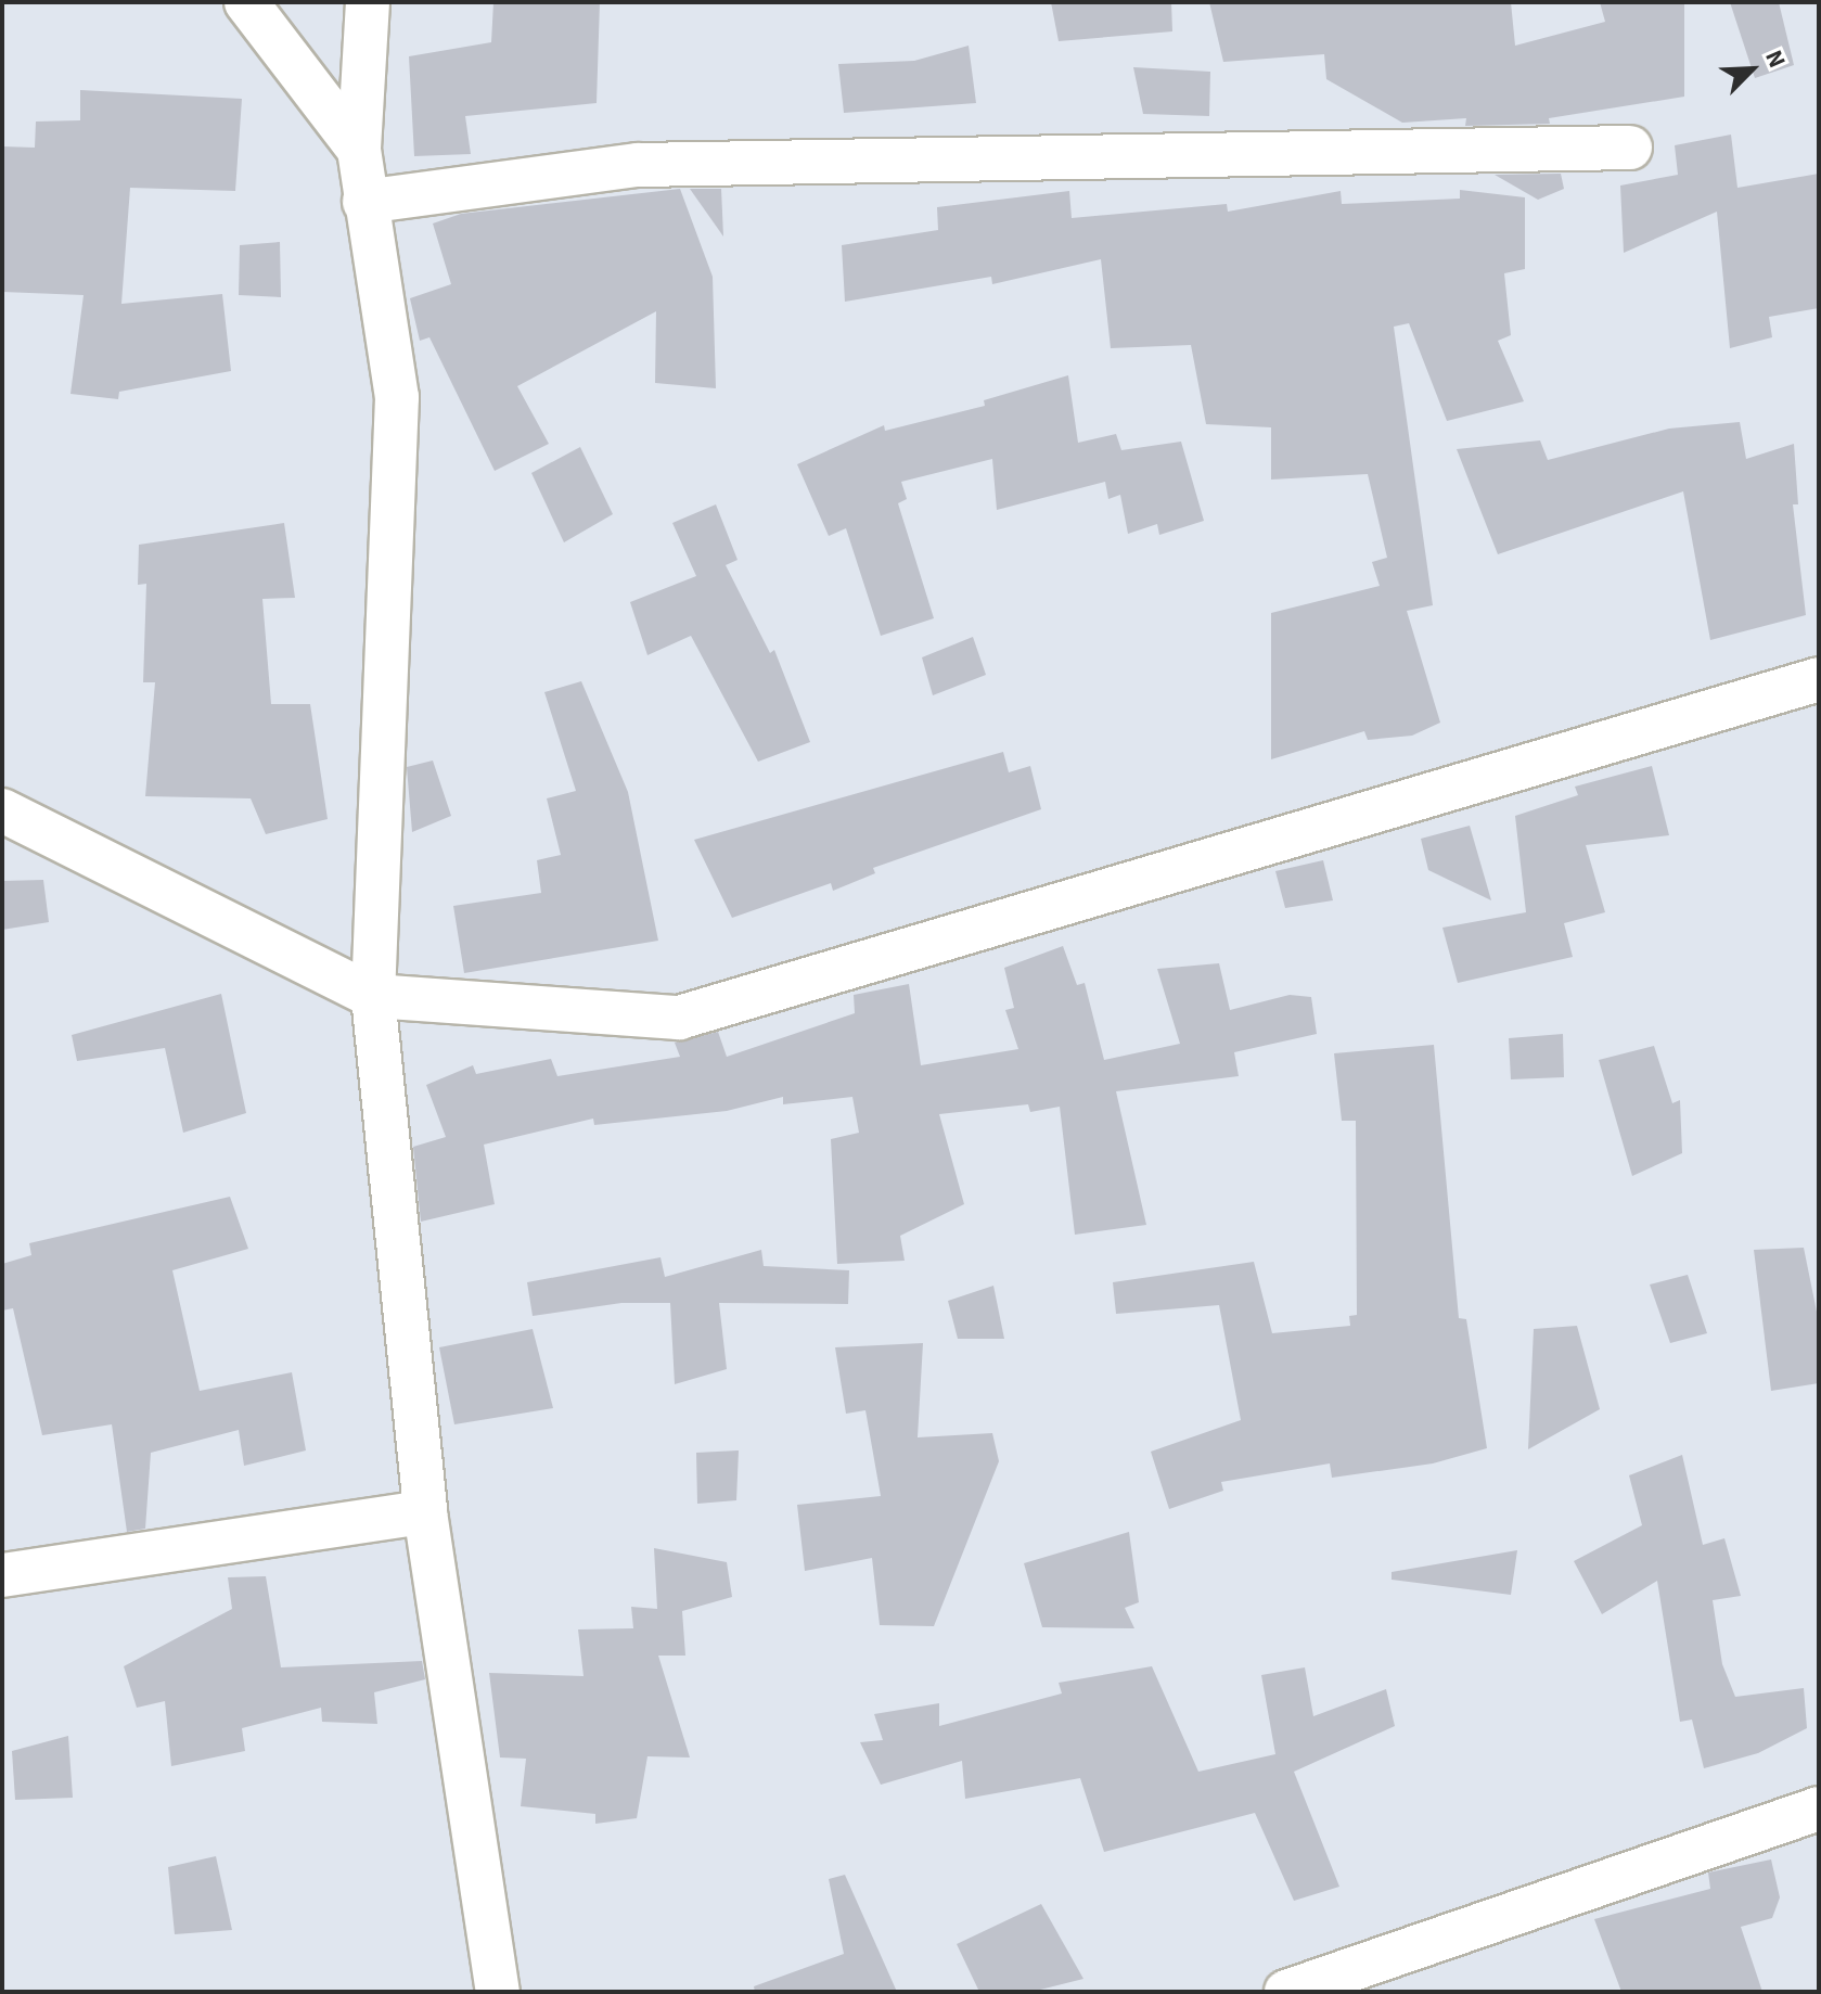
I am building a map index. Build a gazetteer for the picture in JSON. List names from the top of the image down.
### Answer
{
  "north": "top right"
}
